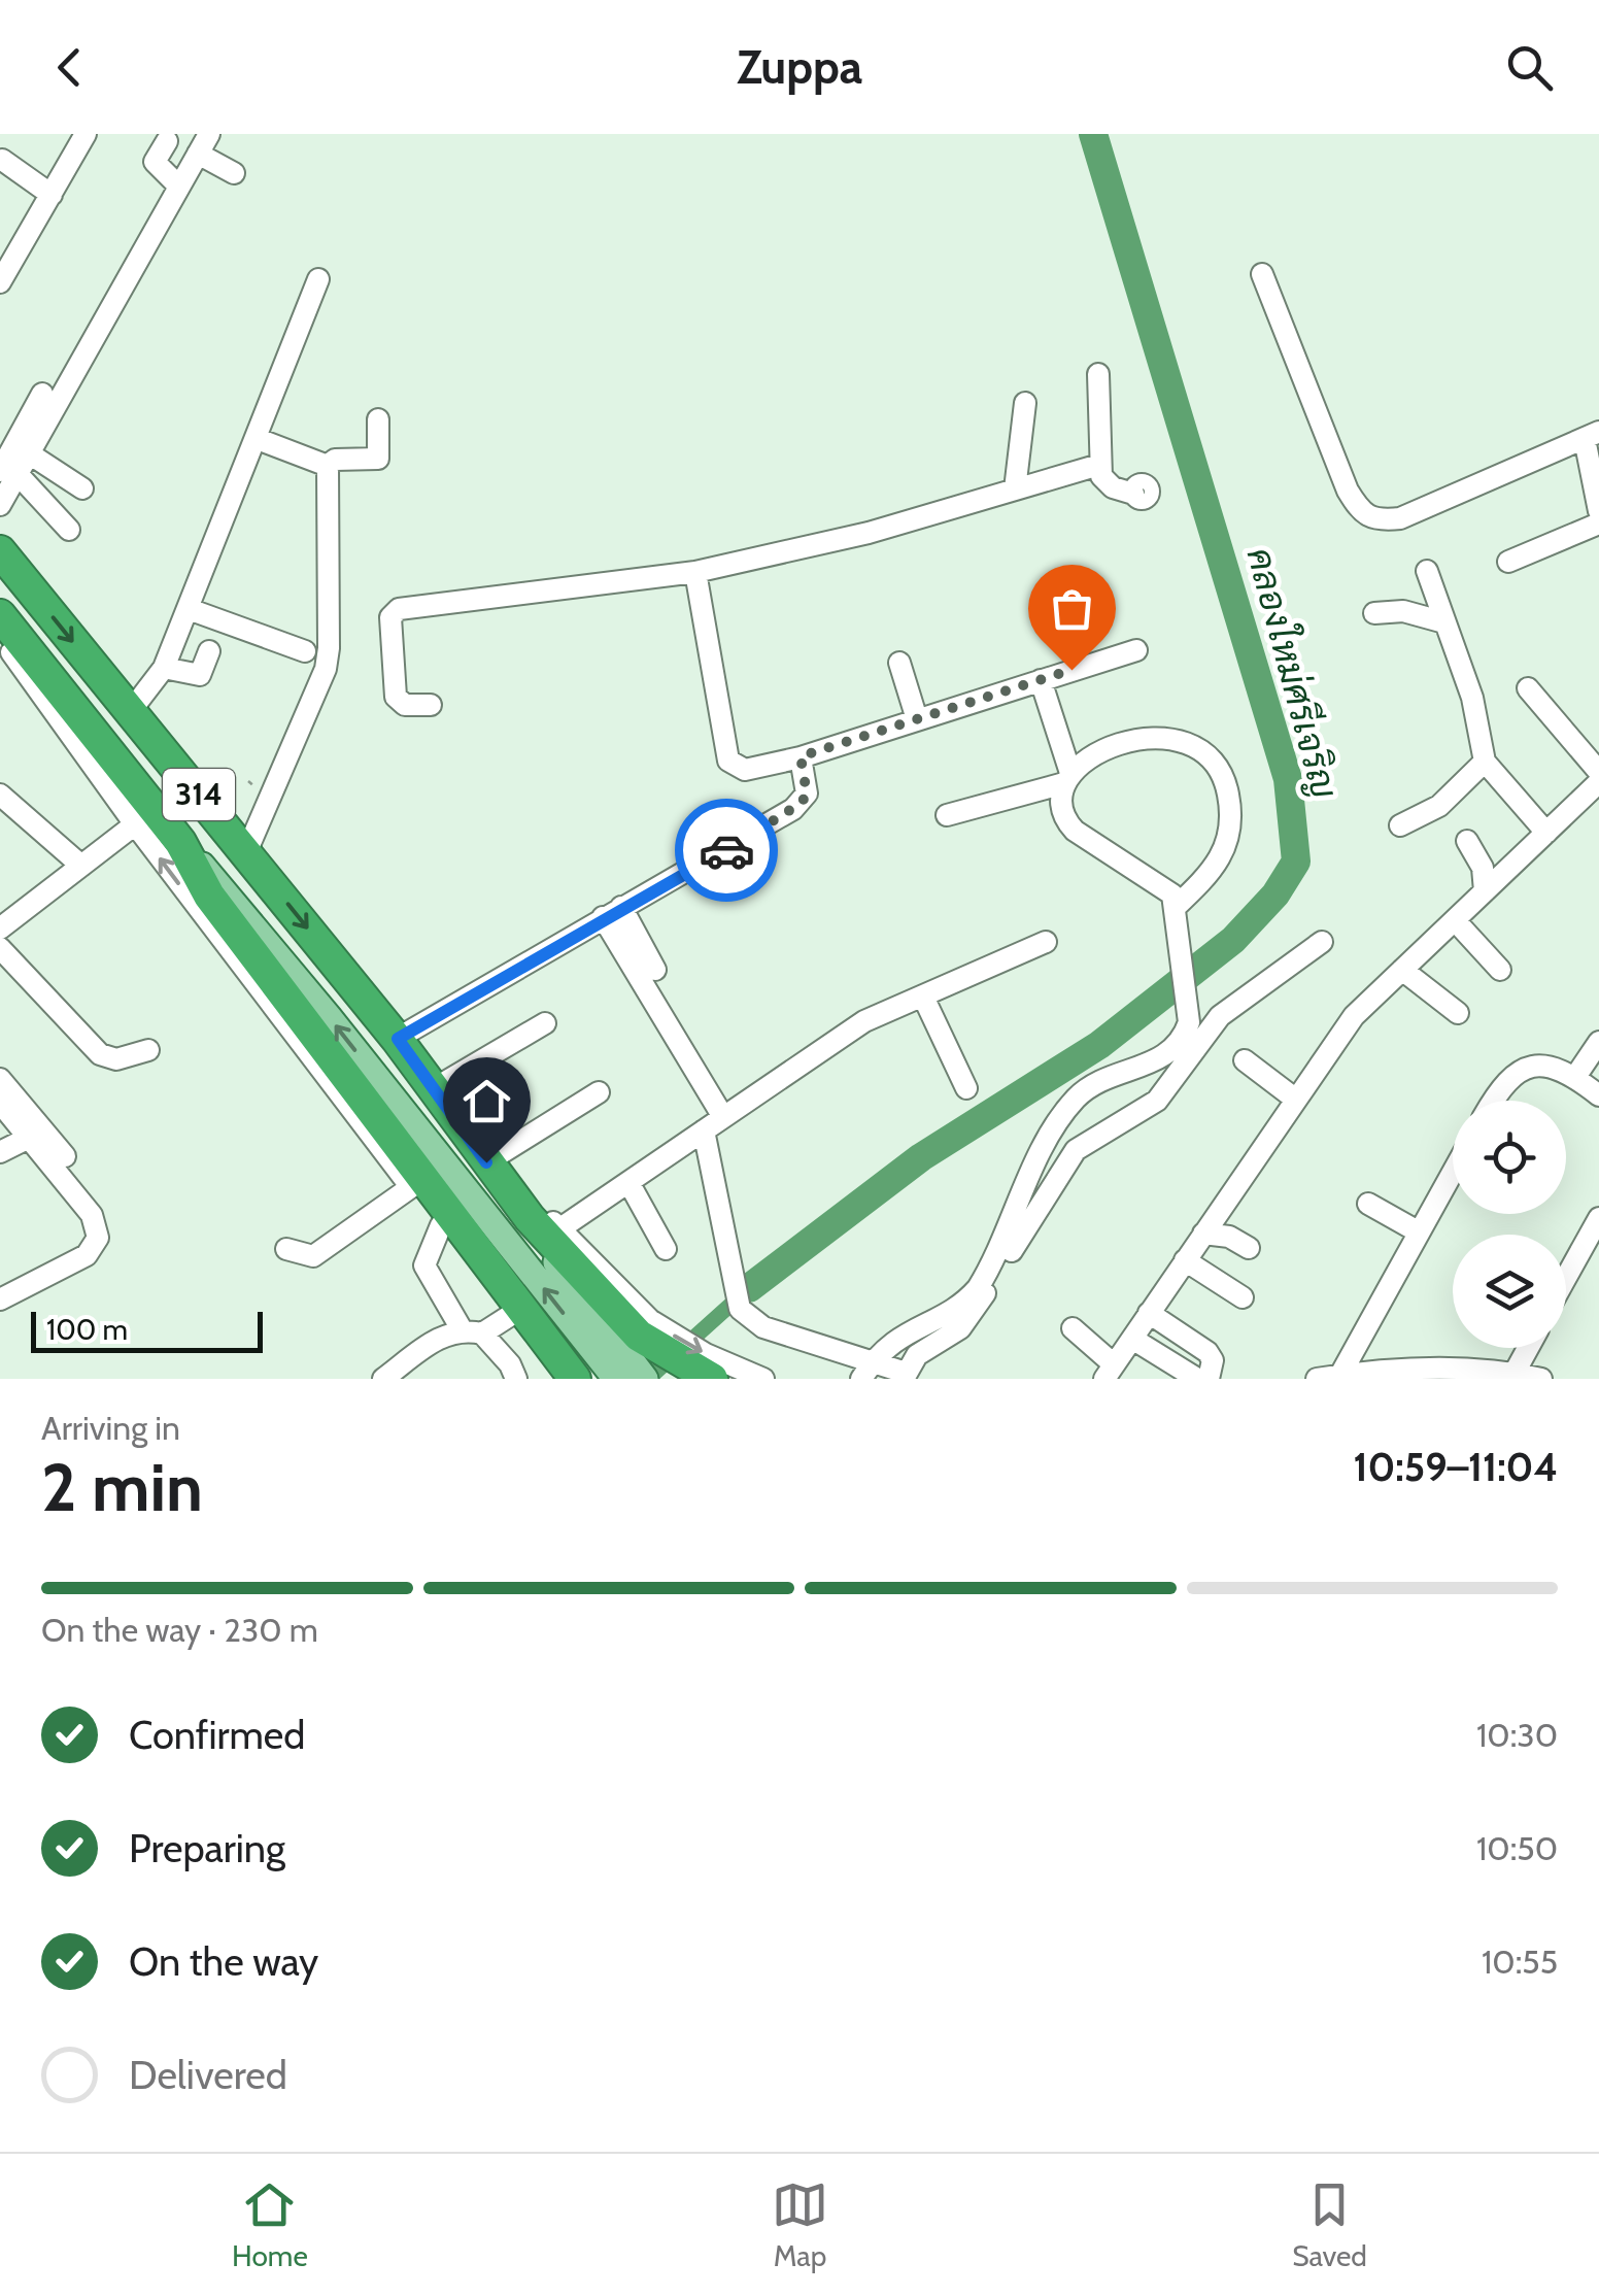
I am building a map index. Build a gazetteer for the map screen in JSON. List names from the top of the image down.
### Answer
{
  "streets": {
    "highway": ["314"]
  },
  "water": ["คลองใหม่ศรีเจริญ"],
  "scale_bar": "100 m",
  "page": {
    "header": "Zuppa",
    "scale": "100 m",
    "heading": ["2 min", "Arriving in", "10:59–11:04"],
    "bar": "On the way · 230 m",
    "list": [
      ["Confirmed", "10:30"],
      ["Preparing", "10:50"],
      ["On the way", "10:55"],
      "Delivered"
    ],
    "tabs": ["Home", "Map", "Saved"]
  }
}
